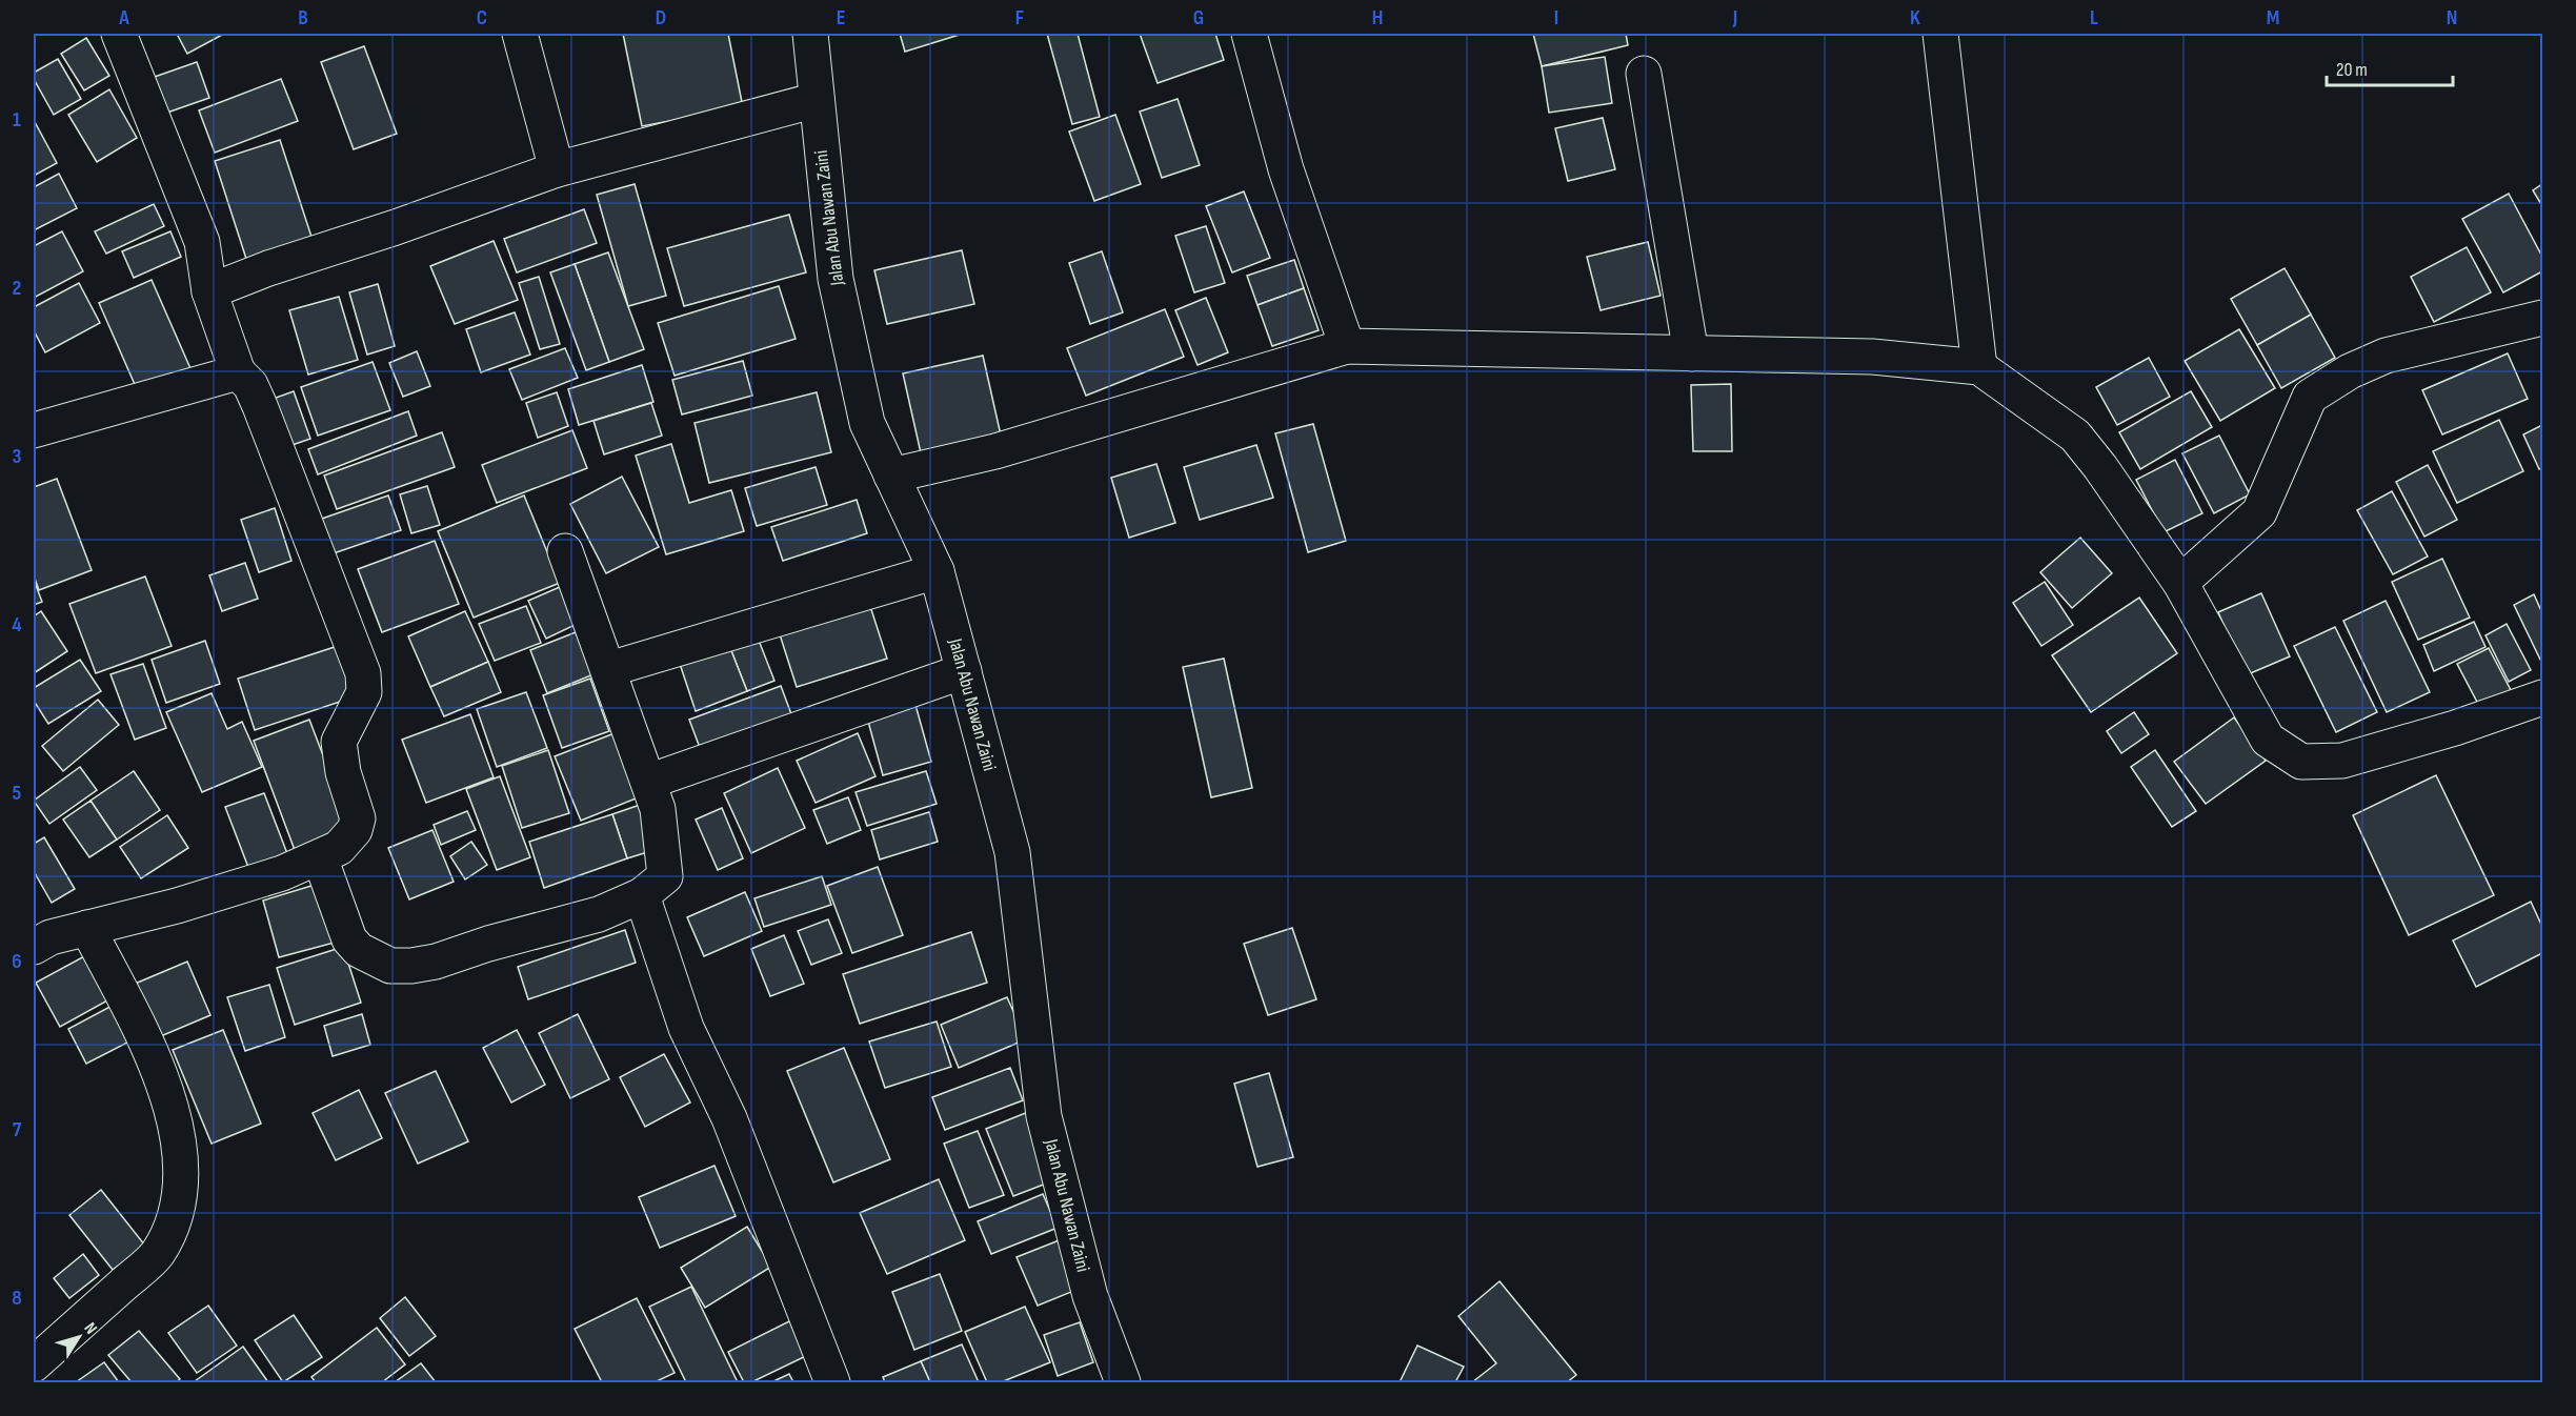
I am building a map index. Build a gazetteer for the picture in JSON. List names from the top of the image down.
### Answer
{
  "streets": {
    "street": ["Jalan Abu Nawan Zaini"]
  },
  "scale_bar": "20 m",
  "north": "top right",
  "grid": {
    "columns": [
      "A",
      "B",
      "C",
      "D",
      "E",
      "F",
      "G",
      "H",
      "I",
      "J",
      "K",
      "L",
      "M",
      "N"
    ],
    "rows": [
      "1",
      "2",
      "3",
      "4",
      "5",
      "6",
      "7",
      "8"
    ]
  }
}
